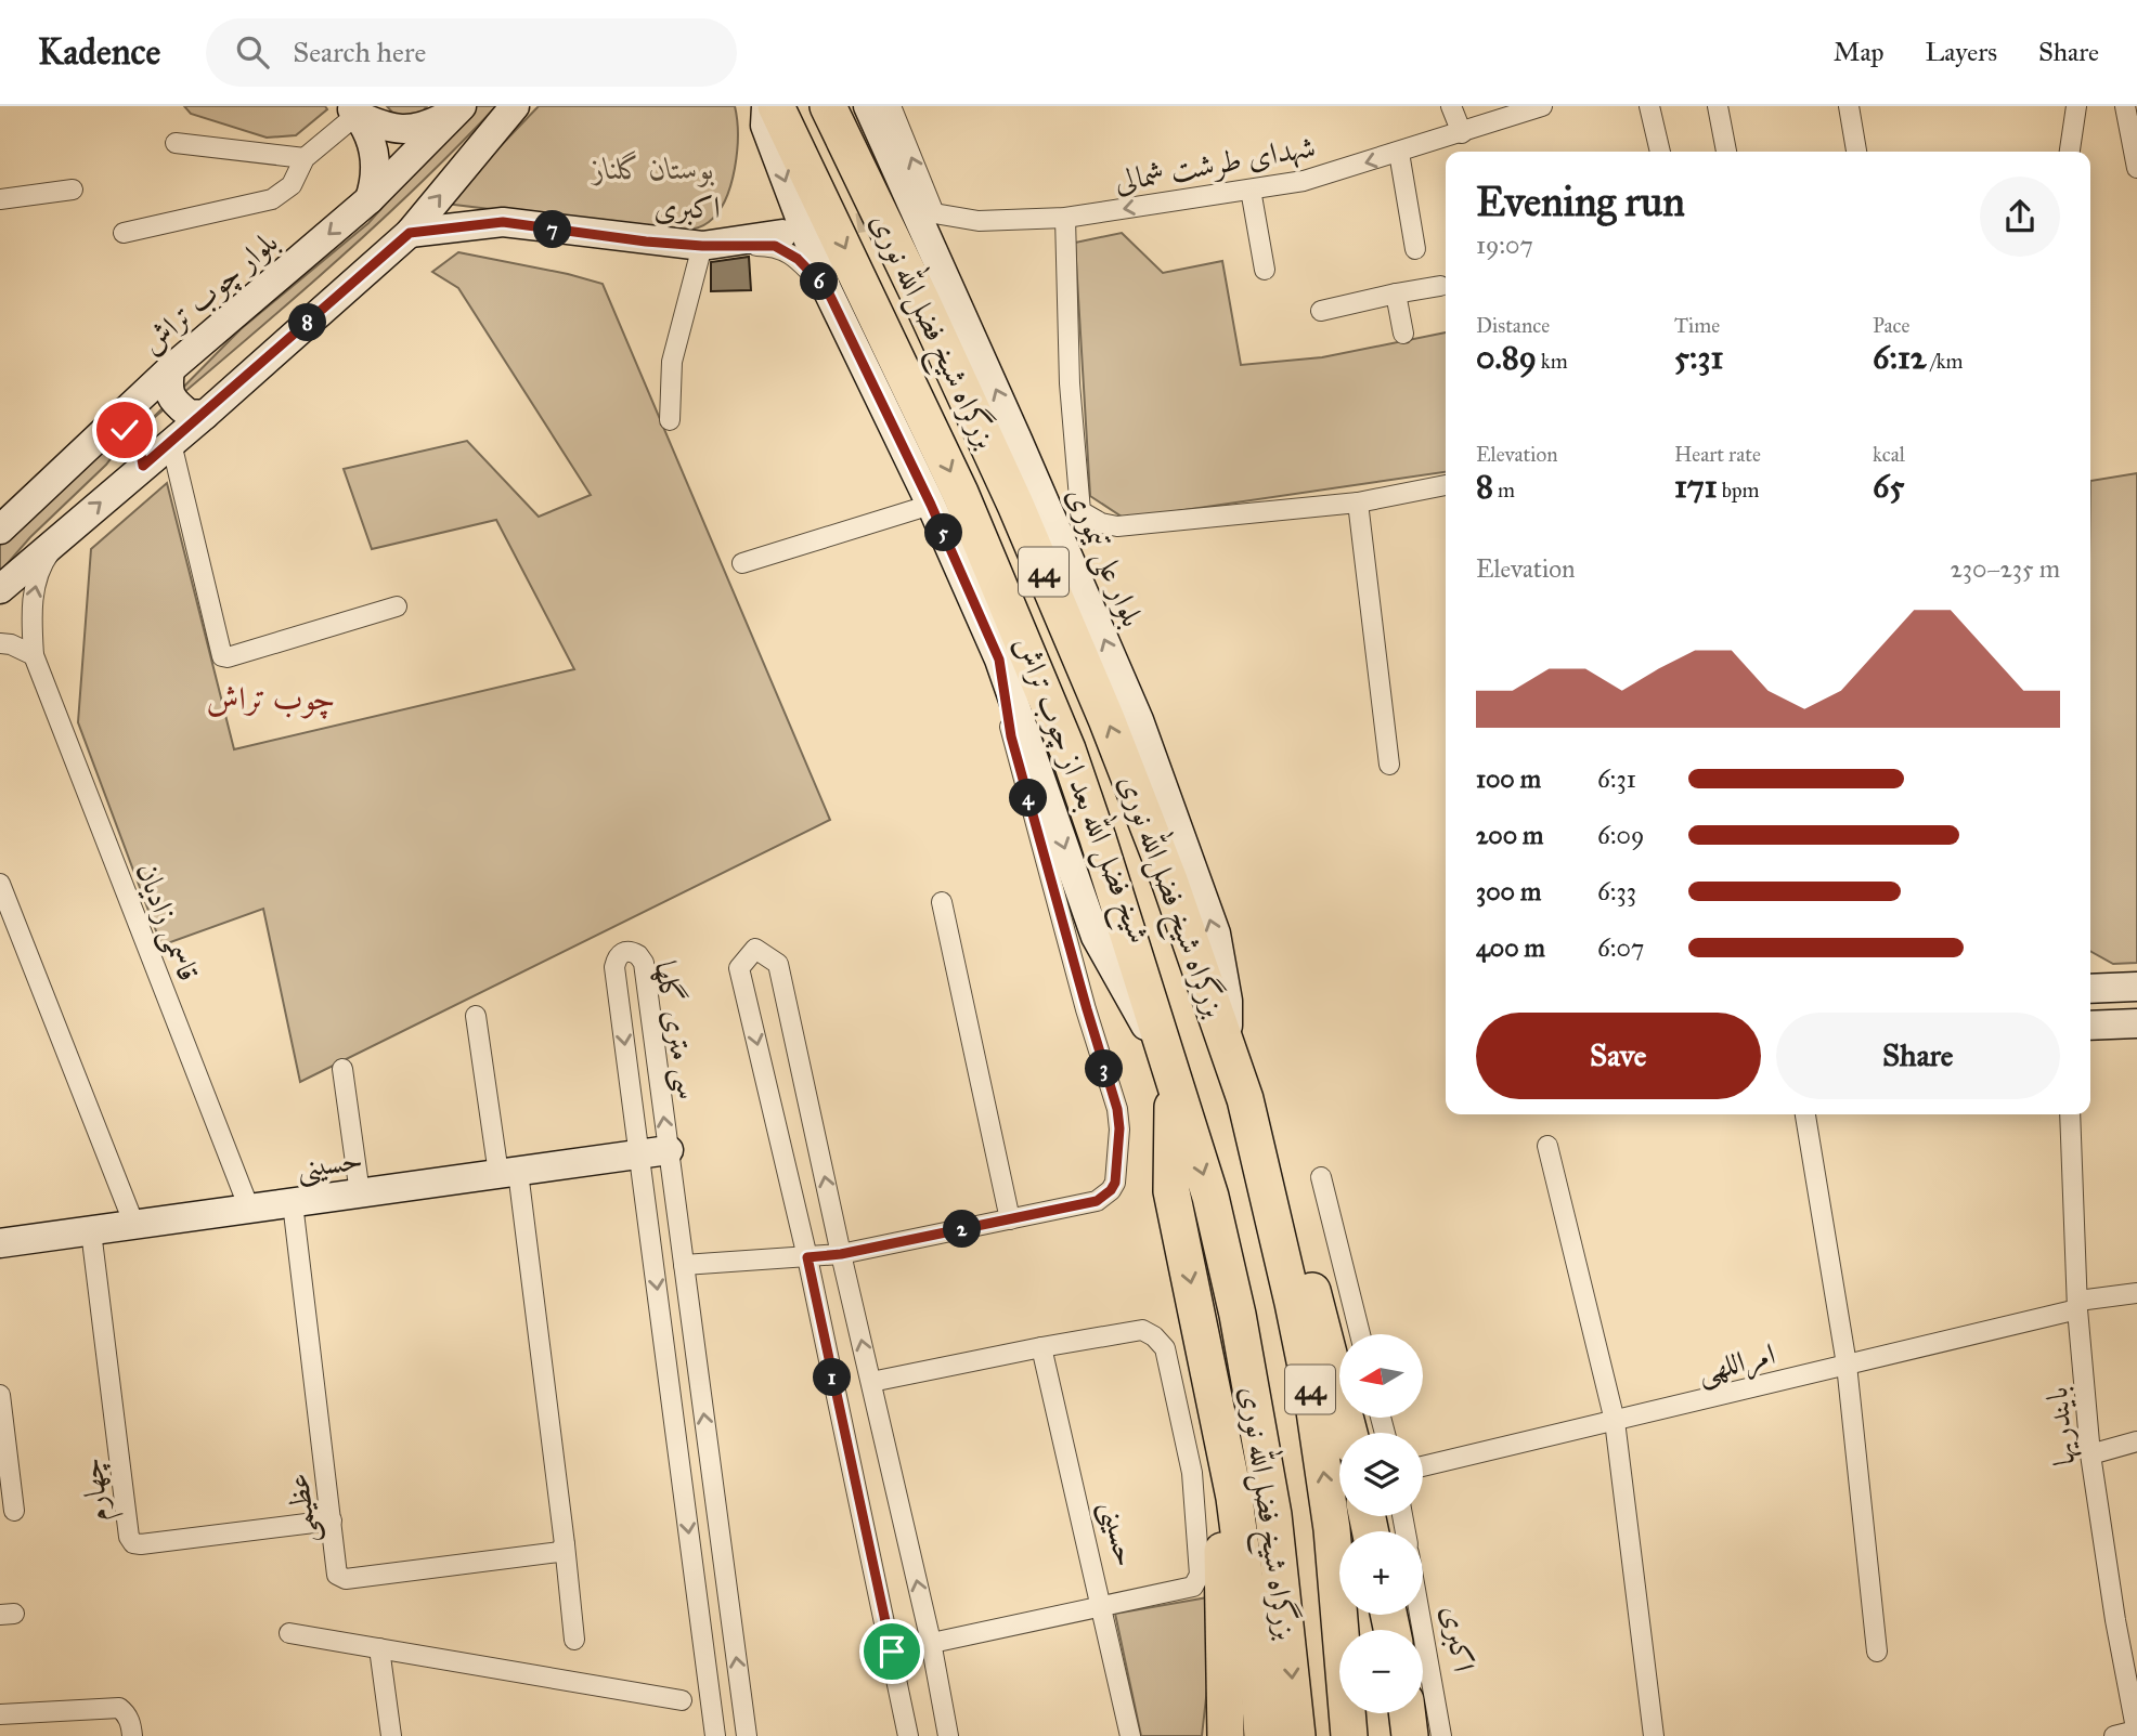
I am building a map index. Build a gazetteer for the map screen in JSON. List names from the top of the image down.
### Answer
{
  "streets": {
    "highway": ["بزرگراه شیخ فضل‌الله نوری", "44"],
    "main road": [
      "اکبری",
      "بلوار چوب‌ تراش",
      "بلوار علی تیموری",
      "شیخ فضل الله بعد از چوب تراش",
      "حسینی"
    ],
    "street": [
      "شهدای طرشت شمالی",
      "قاسمی زادیان",
      "سی متری گلها",
      "امراللهی",
      "بایندریها",
      "چهارم",
      "عظیمی"
    ]
  },
  "crossings": [
    ["بزرگراه شیخ فضل‌الله نوری", "بلوار علی تیموری"],
    ["بزرگراه شیخ فضل‌الله نوری", "شیخ فضل الله بعد از چوب تراش"],
    ["قاسمی زادیان", "حسینی"],
    ["سی متری گلها", "حسینی"],
    ["حسینی", "چهارم"],
    ["حسینی", "عظیمی"],
    ["امراللهی", "بایندریها"],
    ["چهارم", "عظیمی"]
  ],
  "one_way": ["بلوار علی تیموری", "شیخ فضل الله بعد از چوب تراش"],
  "districts": ["چوب تراش"],
  "parks": ["بوستان گلناز"],
  "north": "left",
  "page": {
    "header": "Kadence",
    "search": "Search here",
    "nav": ["Map", "Layers", "Share"],
    "heading": ["Evening run", "19:07"],
    "pins": [
      "7",
      "6",
      "8",
      "5",
      "4",
      "3",
      "2",
      "1"
    ],
    "stats": [
      ["Distance", "0.89 km"],
      ["Time", "5:31"],
      ["Pace", "6:12 /km"],
      ["Elevation", "8 m"],
      ["Heart rate", "171 bpm"],
      ["kcal", "65"]
    ],
    "chart": ["Elevation", "230–235 m"],
    "list": [
      {
        "name": "100 m",
        "note": "6:31"
      },
      {
        "name": "200 m",
        "note": "6:09"
      },
      {
        "name": "300 m",
        "note": "6:33"
      },
      {
        "name": "400 m",
        "note": "6:07"
      }
    ],
    "buttons": ["Save", "Share"],
    "map_buttons": ["+", "−"]
  }
}
